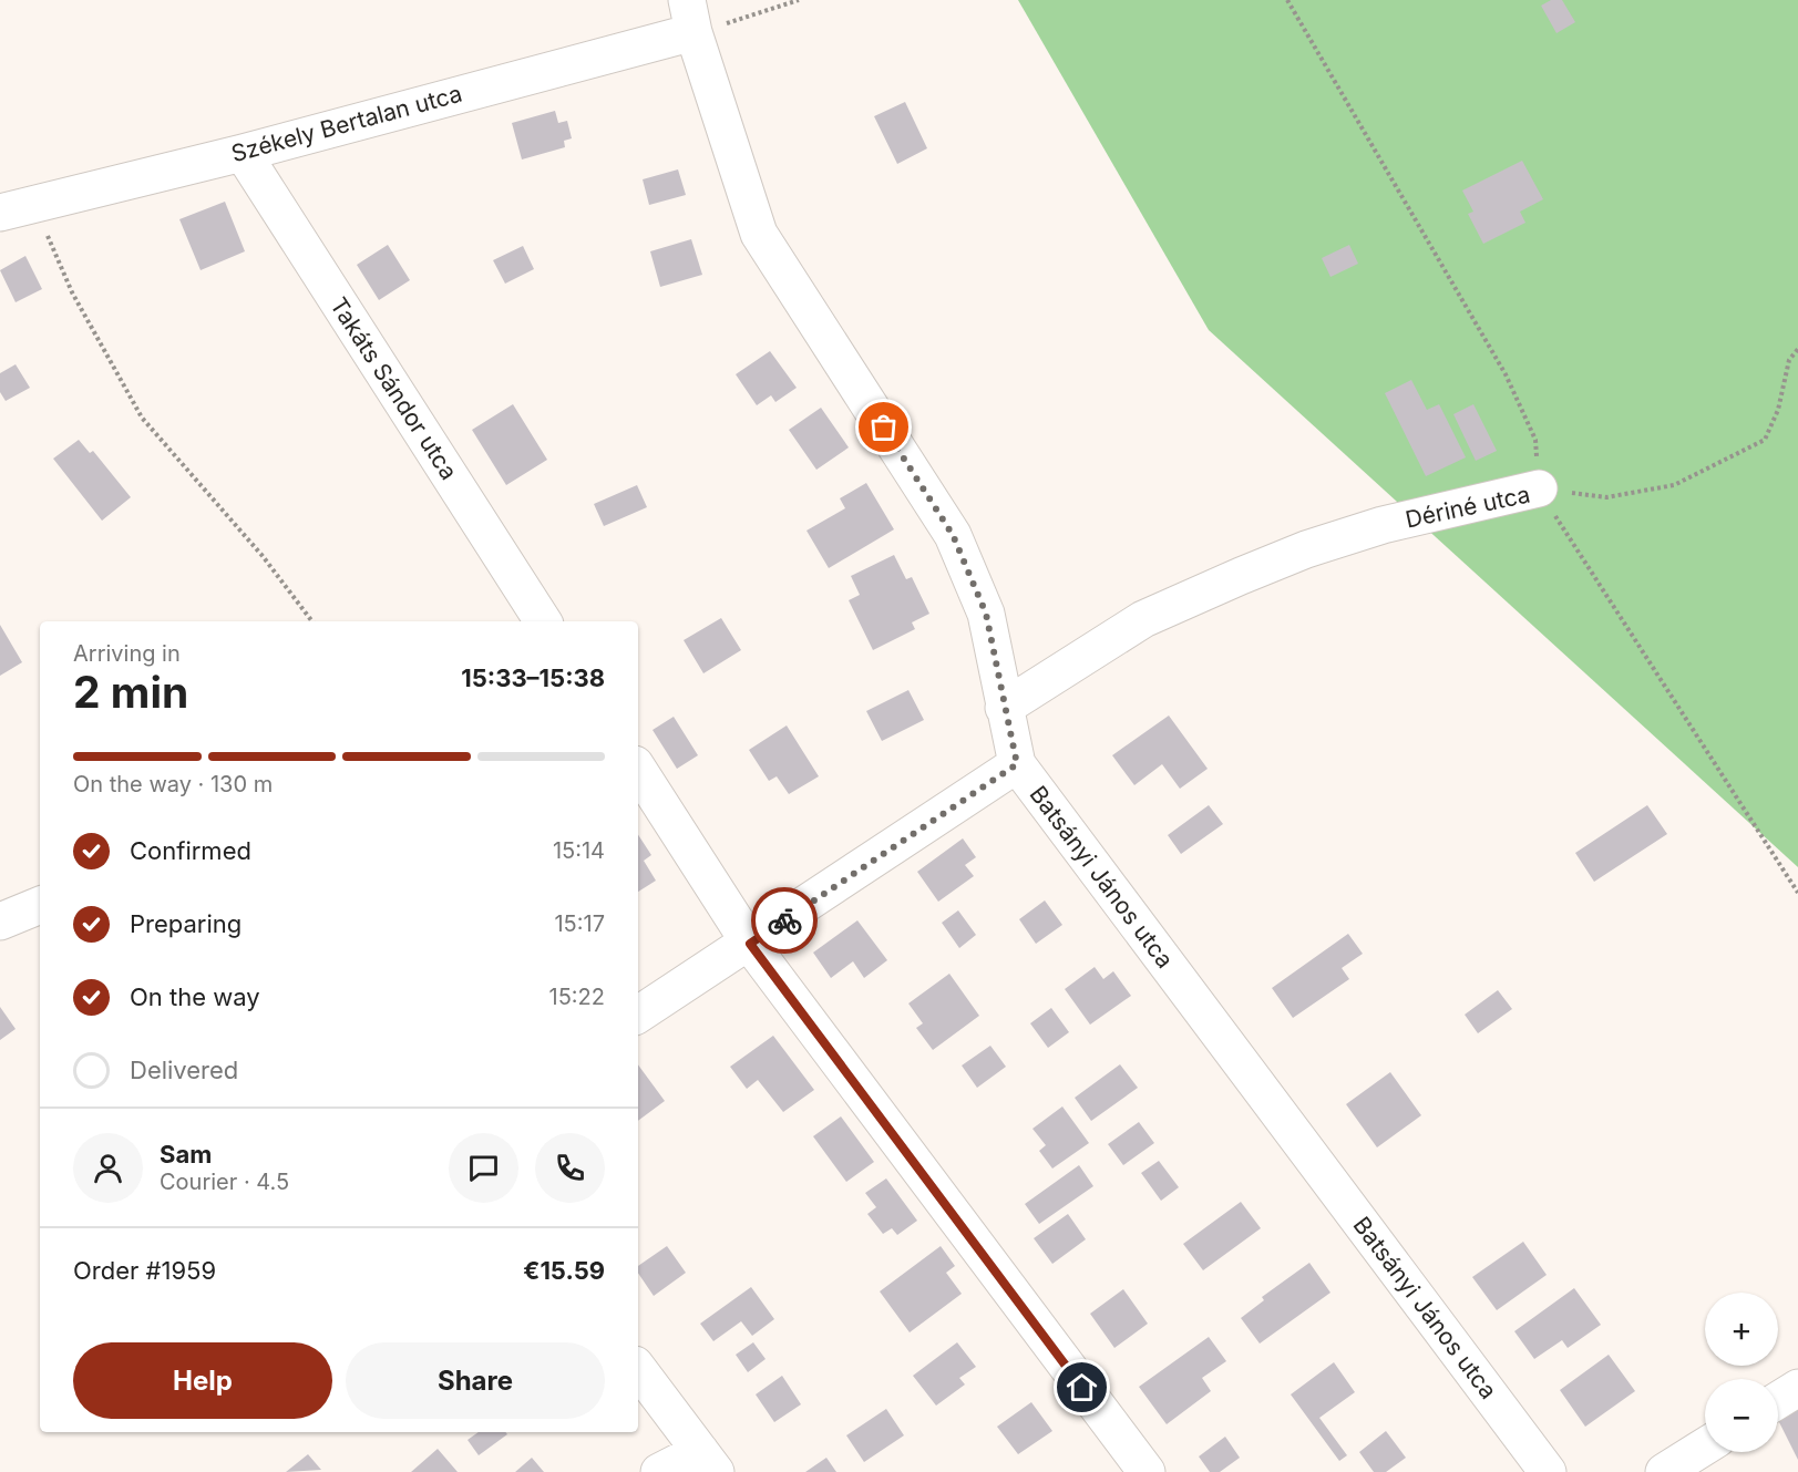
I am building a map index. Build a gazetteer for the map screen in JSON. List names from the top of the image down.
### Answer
{
  "streets": {
    "street": [
      "Székely Bertalan utca",
      "Takáts Sándor utca",
      "Dériné utca",
      "Batsányi János utca"
    ]
  },
  "crossings": [
    ["Székely Bertalan utca", "Takáts Sándor utca"],
    ["Székely Bertalan utca", "Batsányi János utca"],
    ["Dériné utca", "Batsányi János utca"]
  ],
  "page": {
    "heading": ["2 min", "Arriving in", "15:33–15:38"],
    "panel": [
      "Sam",
      "Courier · 4.5",
      "Order #1959",
      "€15.59"
    ],
    "bar": "On the way · 130 m",
    "list": [
      ["Confirmed", "15:14"],
      ["Preparing", "15:17"],
      ["On the way", "15:22"],
      "Delivered"
    ],
    "map_buttons": ["+", "−"],
    "buttons": ["Help", "Share"]
  }
}
